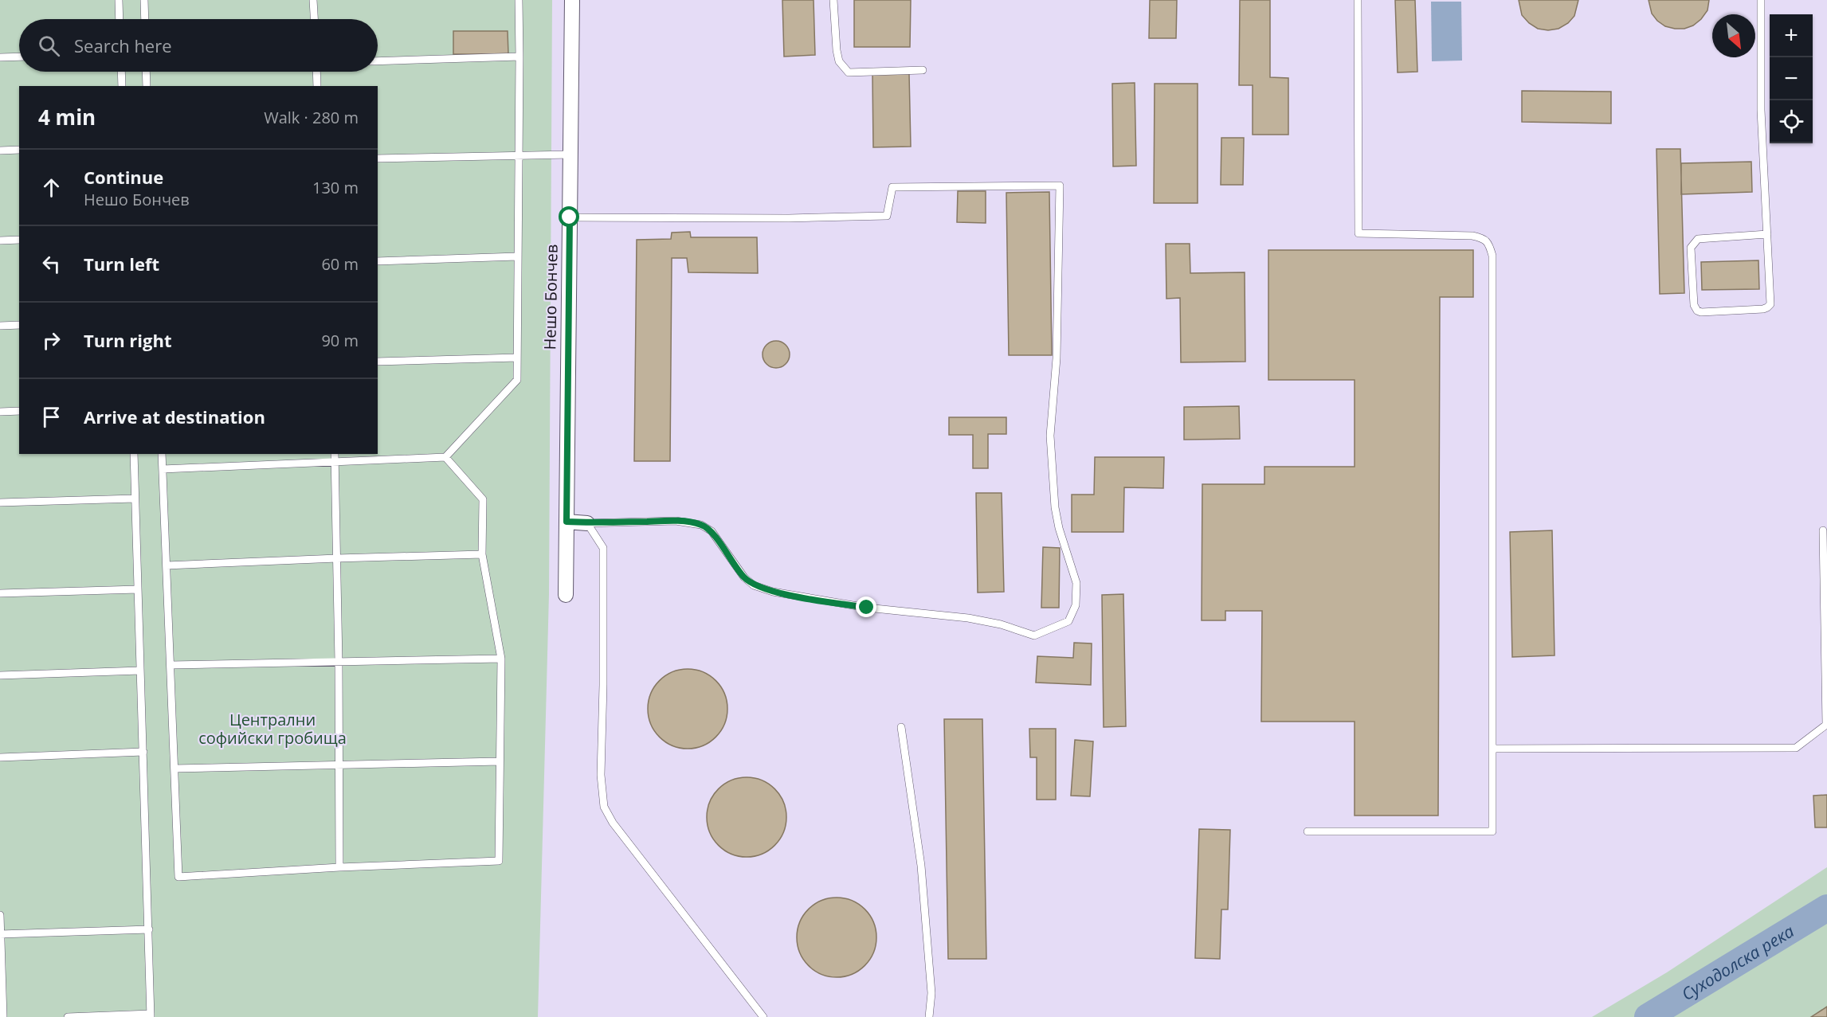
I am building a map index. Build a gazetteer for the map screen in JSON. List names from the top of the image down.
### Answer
{
  "streets": {
    "street": ["Нешо Бончев"]
  },
  "water": ["Суходолска река"],
  "parks": ["Централни софийски гробища"],
  "north": "bottom right",
  "page": {
    "map_buttons": ["+", "−"],
    "search": "Search here",
    "heading": ["4 min", "Walk · 280 m"],
    "list": [
      ["Continue", "Нешо Бончев", "130 m"],
      ["Turn left", "60 m"],
      ["Turn right", "90 m"],
      "Arrive at destination"
    ]
  }
}
